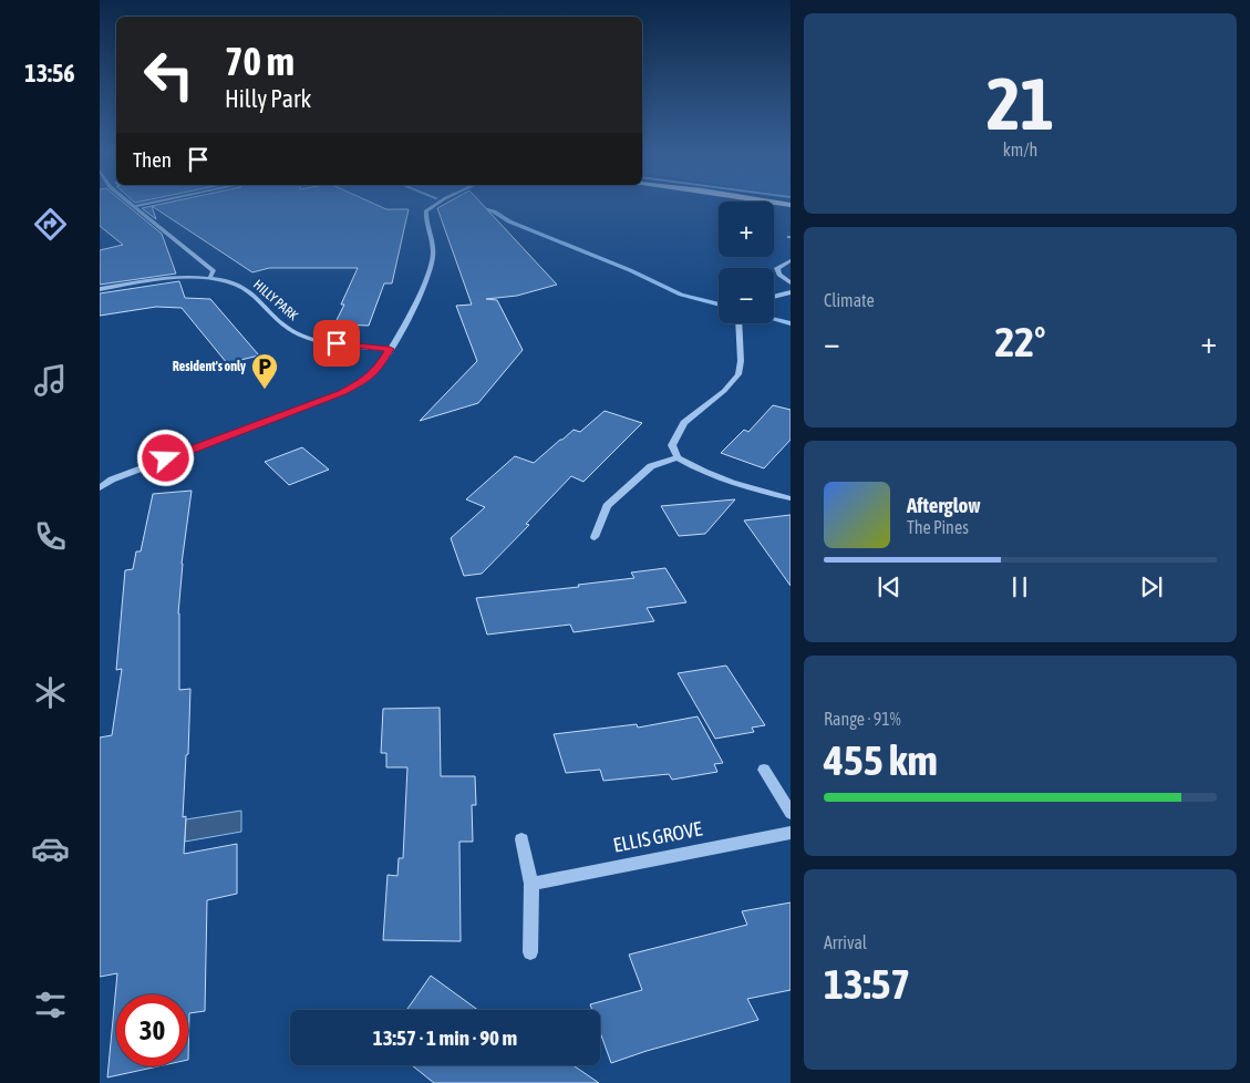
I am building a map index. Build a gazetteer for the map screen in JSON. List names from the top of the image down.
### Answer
{
  "streets": {
    "street": ["HILLY PARK", "ELLIS GROVE"]
  },
  "places": {
    "parking": ["Resident's only"]
  },
  "page": {
    "tabs": "13:56",
    "tile": [
      ["21", "km/h"],
      "Climate",
      ["Range · 91%", "455 km"],
      ["Arrival", "13:57"]
    ],
    "turn": ["70 m", "Hilly Park"],
    "then": "Then",
    "map_buttons": ["+", "−"],
    "heat": ["−", "22°", "+"],
    "song": ["Afterglow", "The Pines"],
    "limit": "30",
    "trip": "13:57 · 1 min · 90 m"
  }
}
